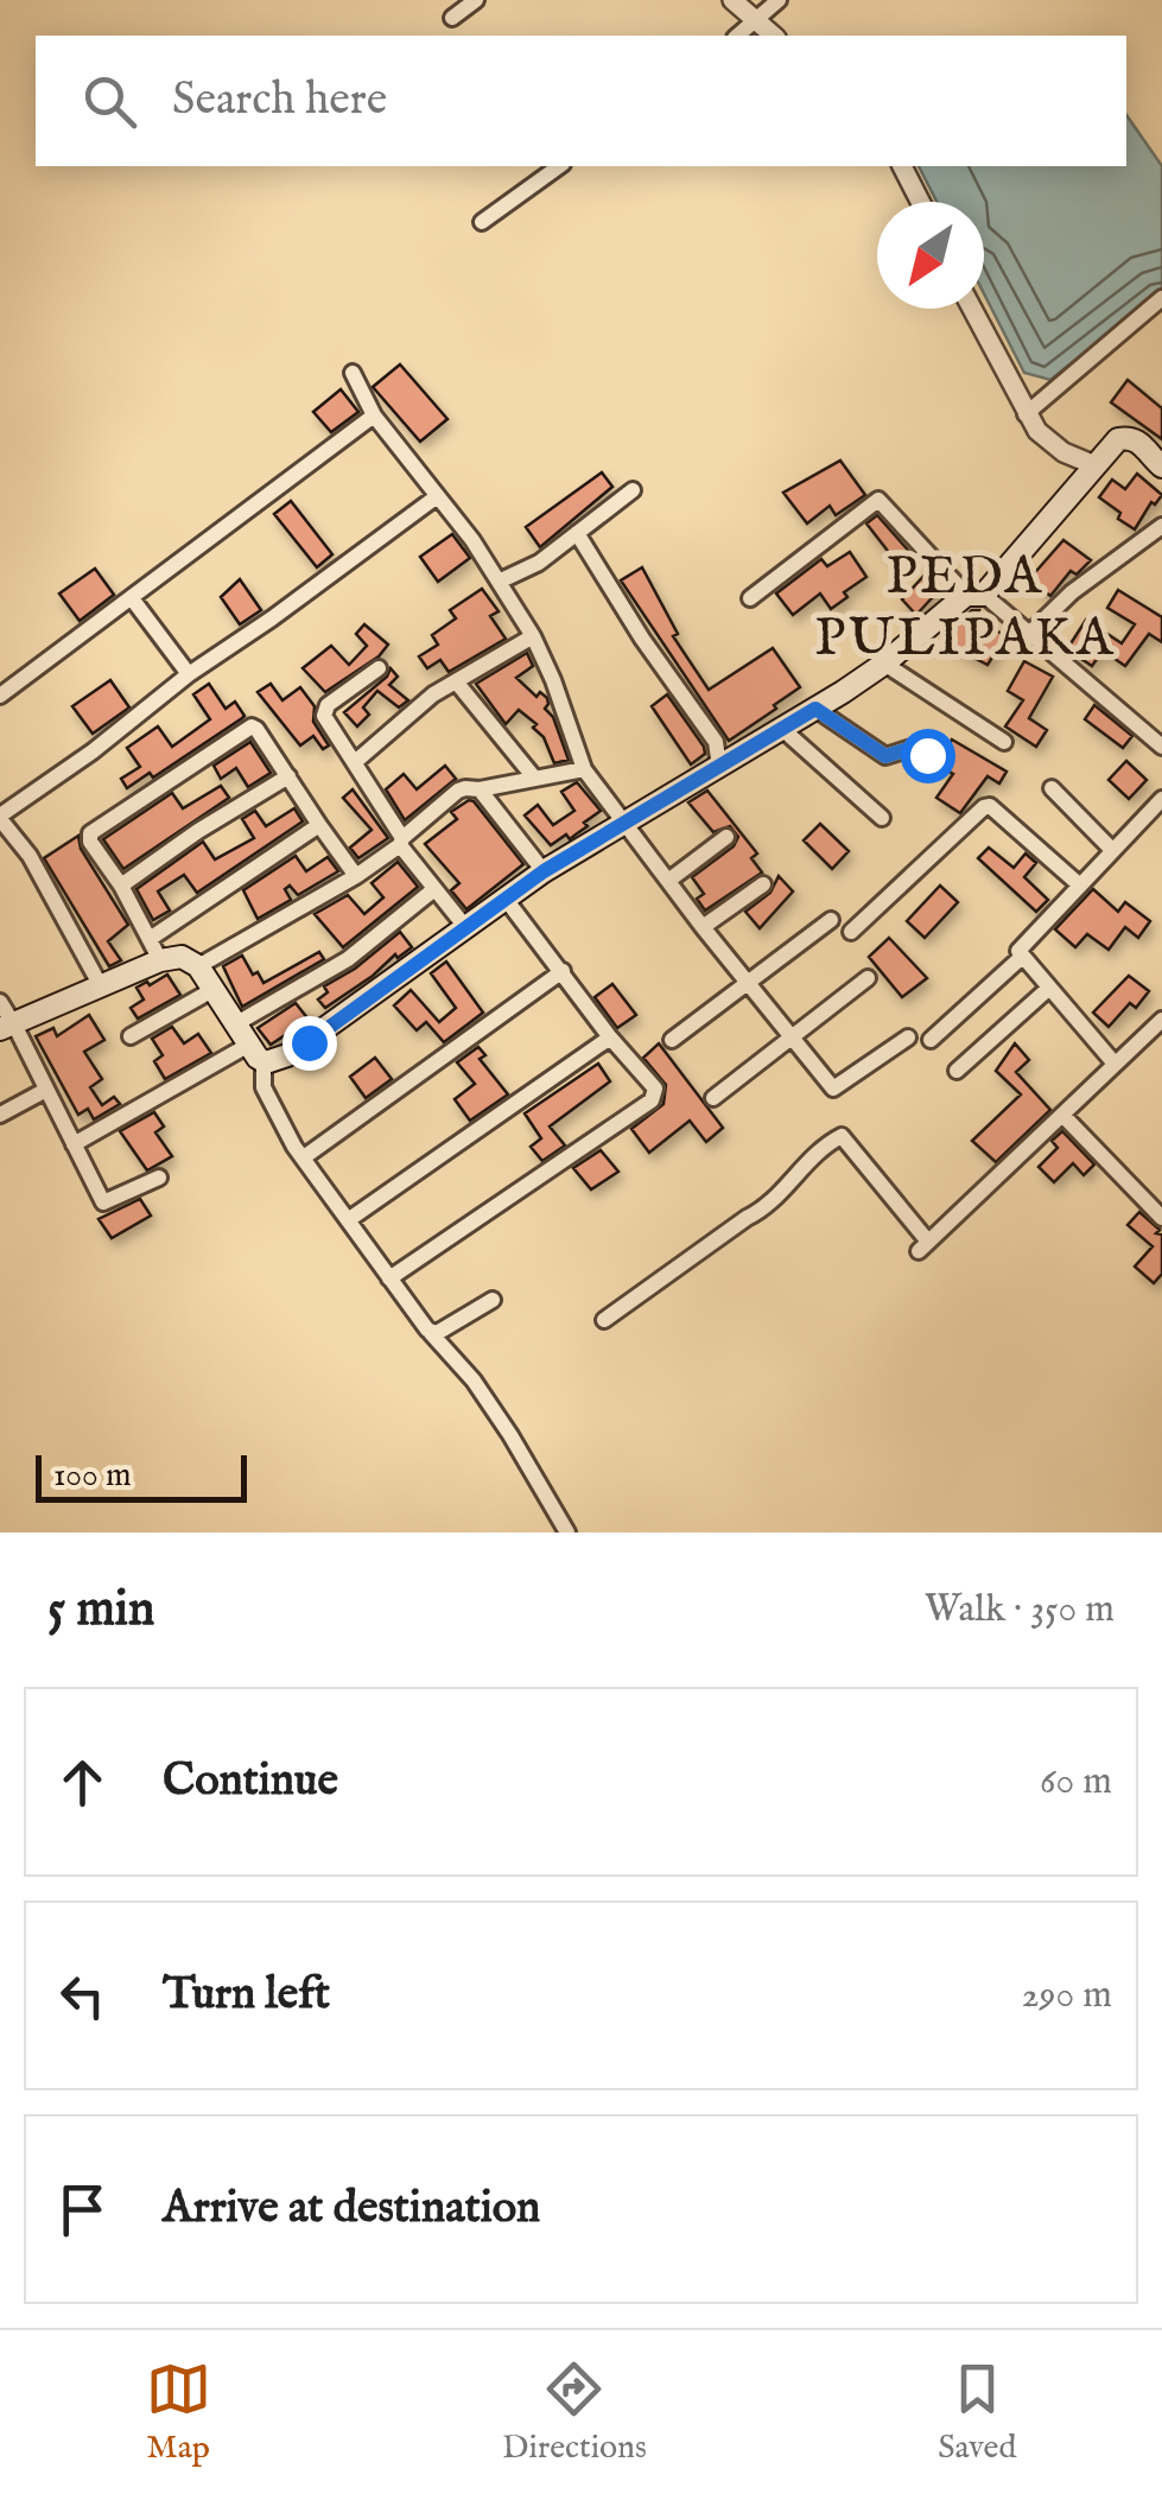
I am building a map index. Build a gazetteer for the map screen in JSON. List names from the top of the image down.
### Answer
{
  "districts": ["PEDA PULIPAKA"],
  "scale_bar": "100 m",
  "north": "bottom left",
  "page": {
    "search": "Search here",
    "scale": "100 m",
    "heading": ["5 min", "Walk · 350 m"],
    "list": [
      ["Continue", "60 m"],
      ["Turn left", "290 m"],
      "Arrive at destination"
    ],
    "nav": ["Map", "Directions", "Saved"]
  }
}
